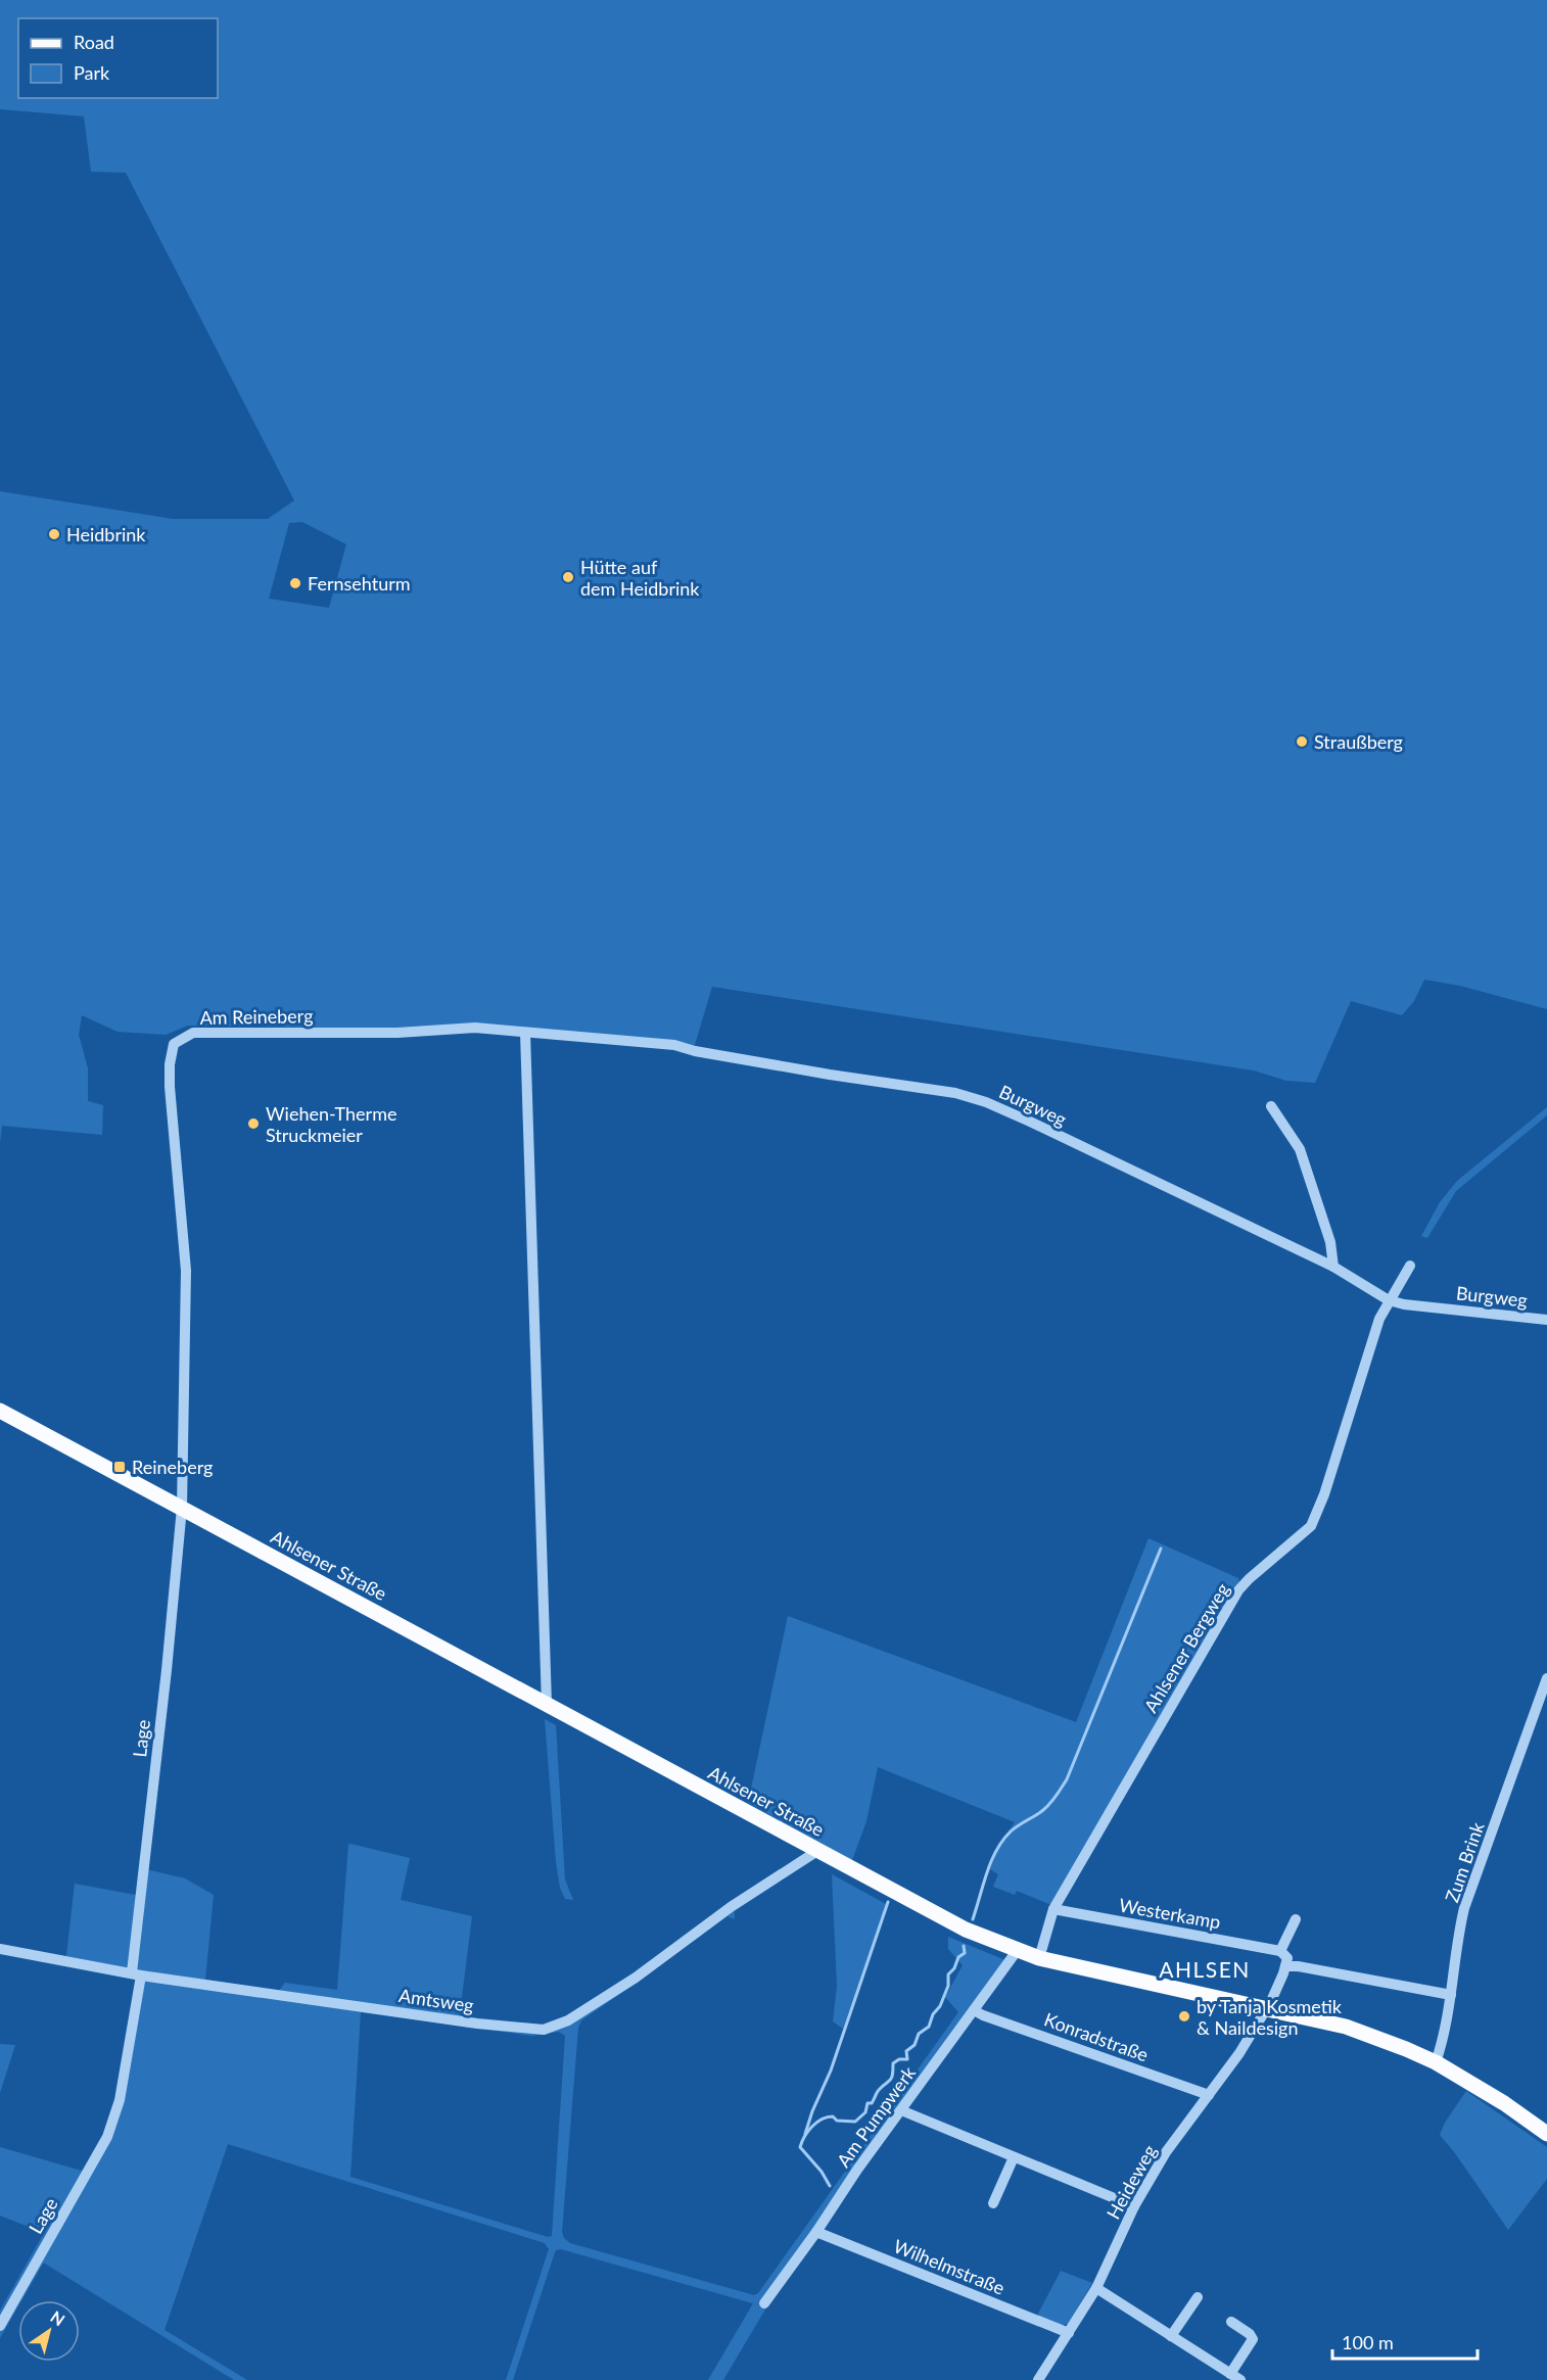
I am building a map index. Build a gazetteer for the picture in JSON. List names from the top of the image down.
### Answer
{
  "streets": {
    "main road": ["Ahlsener Straße"],
    "street": [
      "Am Reineberg",
      "Burgweg",
      "Ahlsener Bergweg",
      "Lage",
      "Zum Brink",
      "Westerkamp",
      "Amtsweg",
      "Konradstraße",
      "Am Pumpwerk",
      "Heideweg",
      "Wilhelmstraße"
    ]
  },
  "crossings": [
    ["Am Reineberg", "Burgweg"],
    ["Am Reineberg", "Ahlsener Straße"],
    ["Am Reineberg", "Lage"],
    ["Burgweg", "Ahlsener Bergweg"],
    ["Ahlsener Straße", "Ahlsener Bergweg"],
    ["Ahlsener Straße", "Lage"],
    ["Ahlsener Straße", "Zum Brink"],
    ["Ahlsener Straße", "Amtsweg"],
    ["Ahlsener Straße", "Am Pumpwerk"],
    ["Ahlsener Straße", "Heideweg"],
    ["Ahlsener Bergweg", "Westerkamp"],
    ["Lage", "Amtsweg"],
    ["Konradstraße", "Am Pumpwerk"],
    ["Konradstraße", "Heideweg"],
    ["Am Pumpwerk", "Wilhelmstraße"],
    ["Heideweg", "Wilhelmstraße"]
  ],
  "districts": ["AHLSEN"],
  "places": {
    "other": [
      "Heidbrink",
      "Hütte auf dem Heidbrink",
      "Fernsehturm",
      "Straußberg",
      "Wiehen-Therme Struckmeier",
      "by Tanja Kosmetik & Naildesign"
    ],
    "transit": ["Reineberg"]
  },
  "legend": ["Road", "Park"],
  "scale_bar": "100 m",
  "north": "top right"
}
